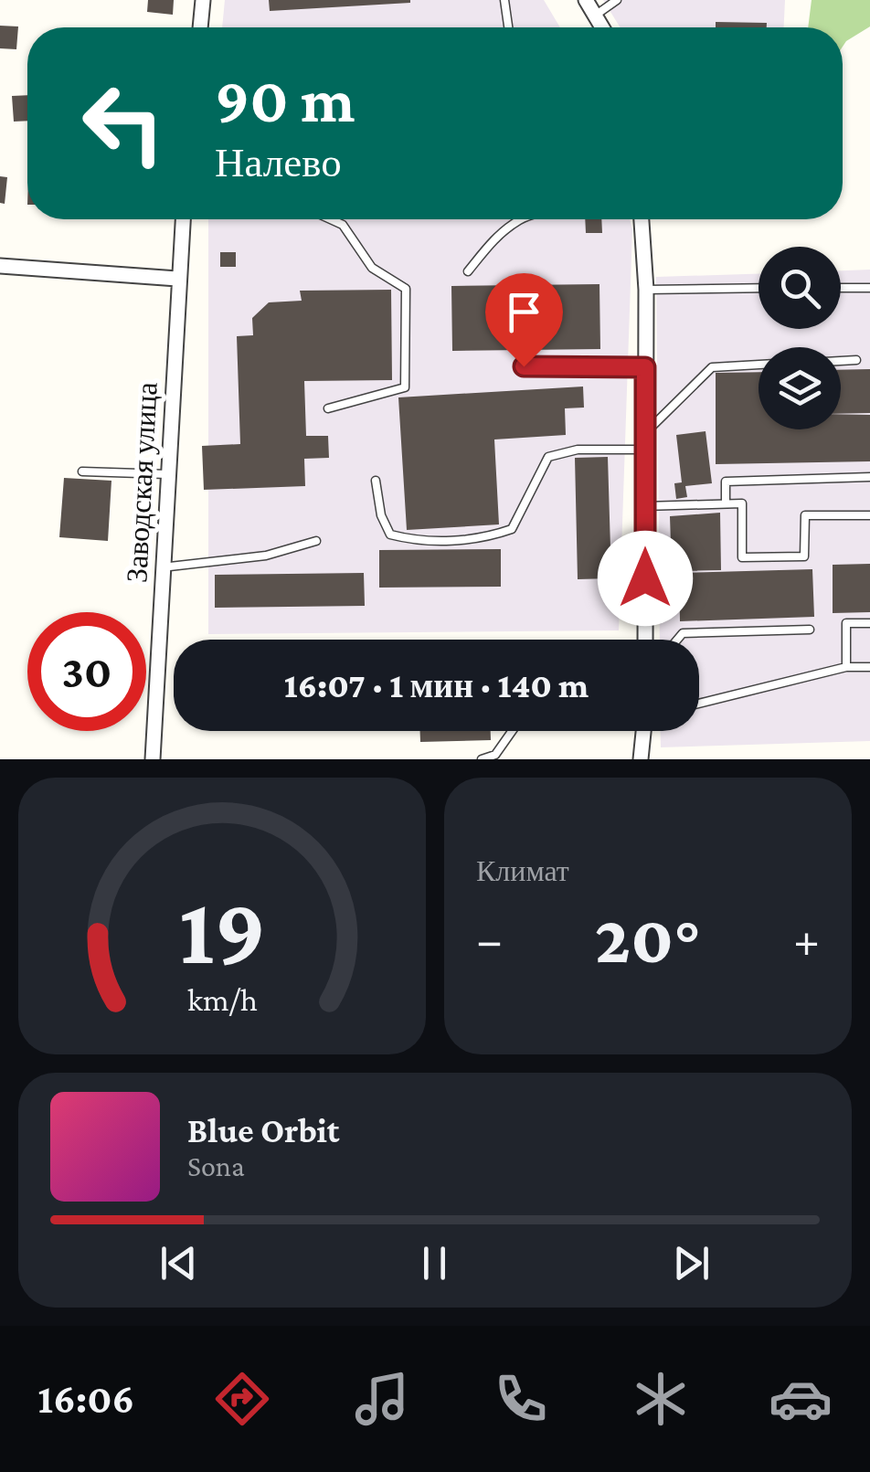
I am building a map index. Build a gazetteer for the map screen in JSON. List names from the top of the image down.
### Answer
{
  "streets": {
    "street": ["Заводская улица"]
  },
  "page": {
    "turn": ["90 m", "Налево"],
    "limit": "30",
    "trip": "16:07 · 1 мин · 140 m",
    "tile": "Климат",
    "heat": ["−", "20°", "+"],
    "song": ["Blue Orbit", "Sona"],
    "tabs": "16:06",
    "gauge": ["19", "km/h"]
  }
}
